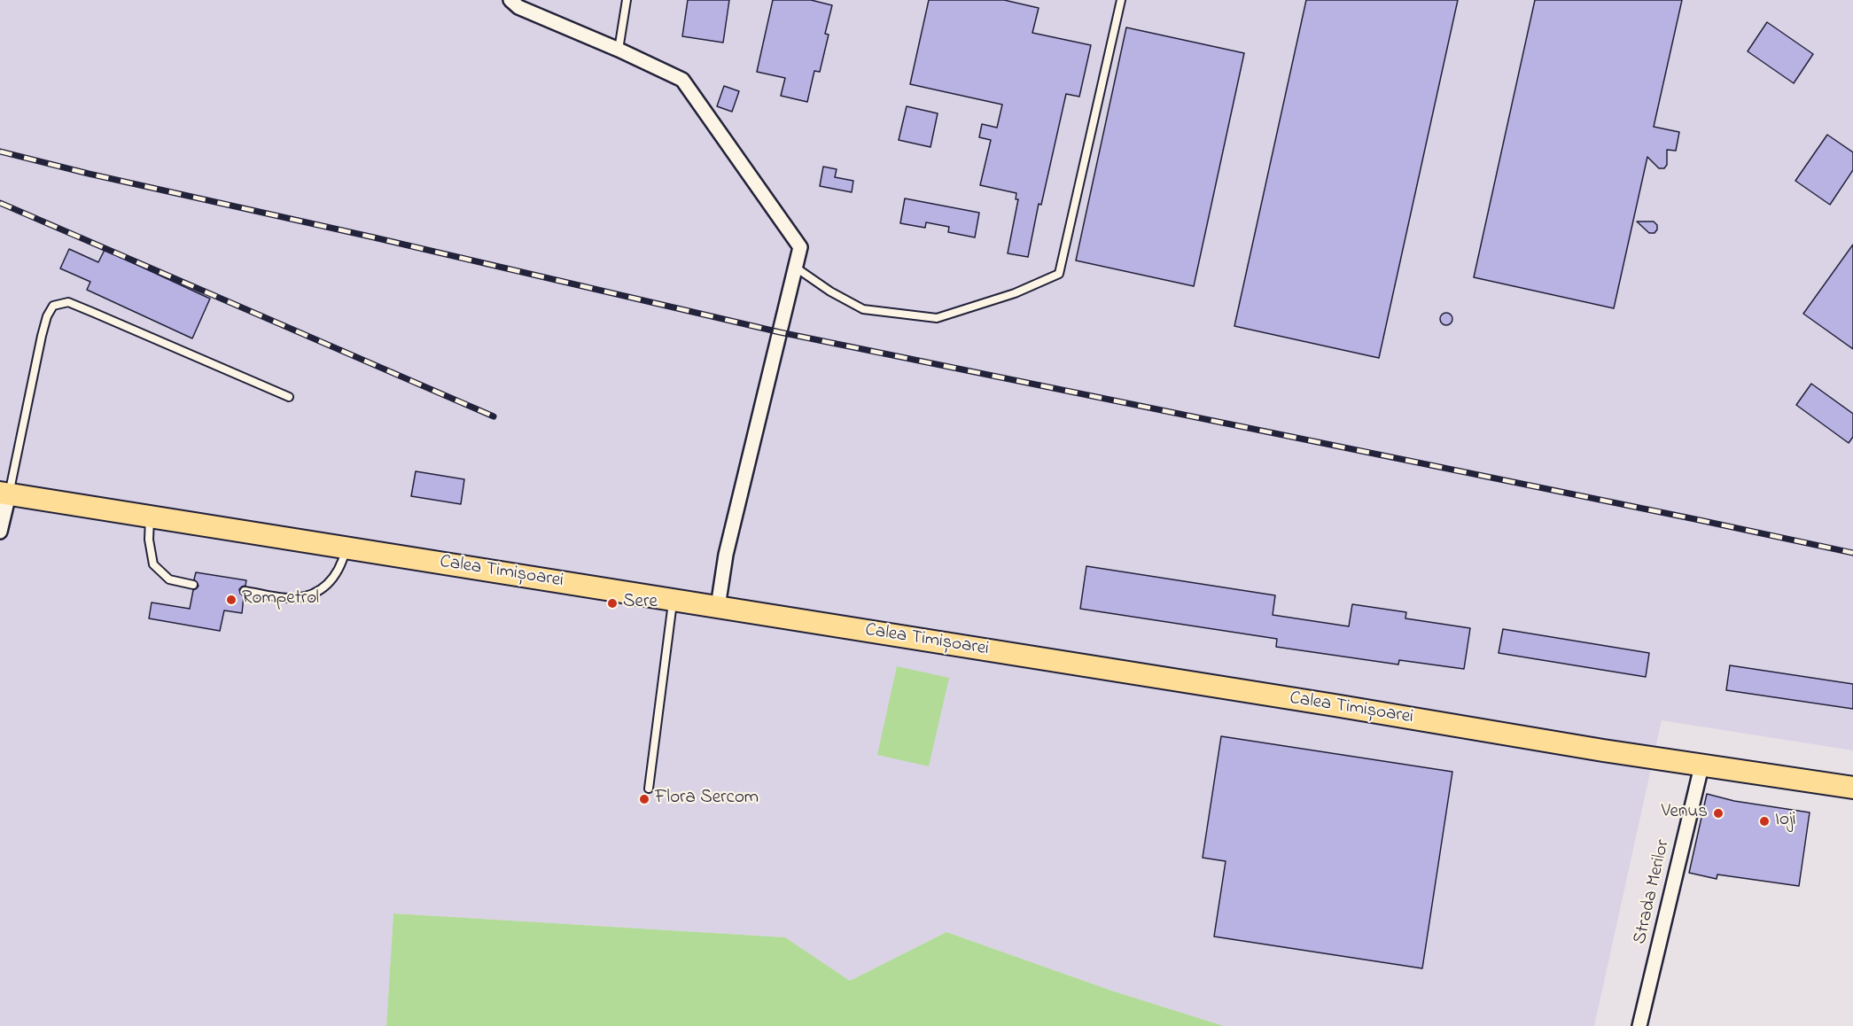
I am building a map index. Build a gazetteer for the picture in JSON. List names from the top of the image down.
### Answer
{
  "streets": {
    "main road": ["Calea Timișoarei"],
    "street": ["Strada Merilor"]
  },
  "crossings": [
    ["Calea Timișoarei", "Strada Merilor"]
  ],
  "places": [
    "Rompetrol",
    "Sere",
    "Flora Sercom",
    "Venus",
    "Ioji"
  ]
}
